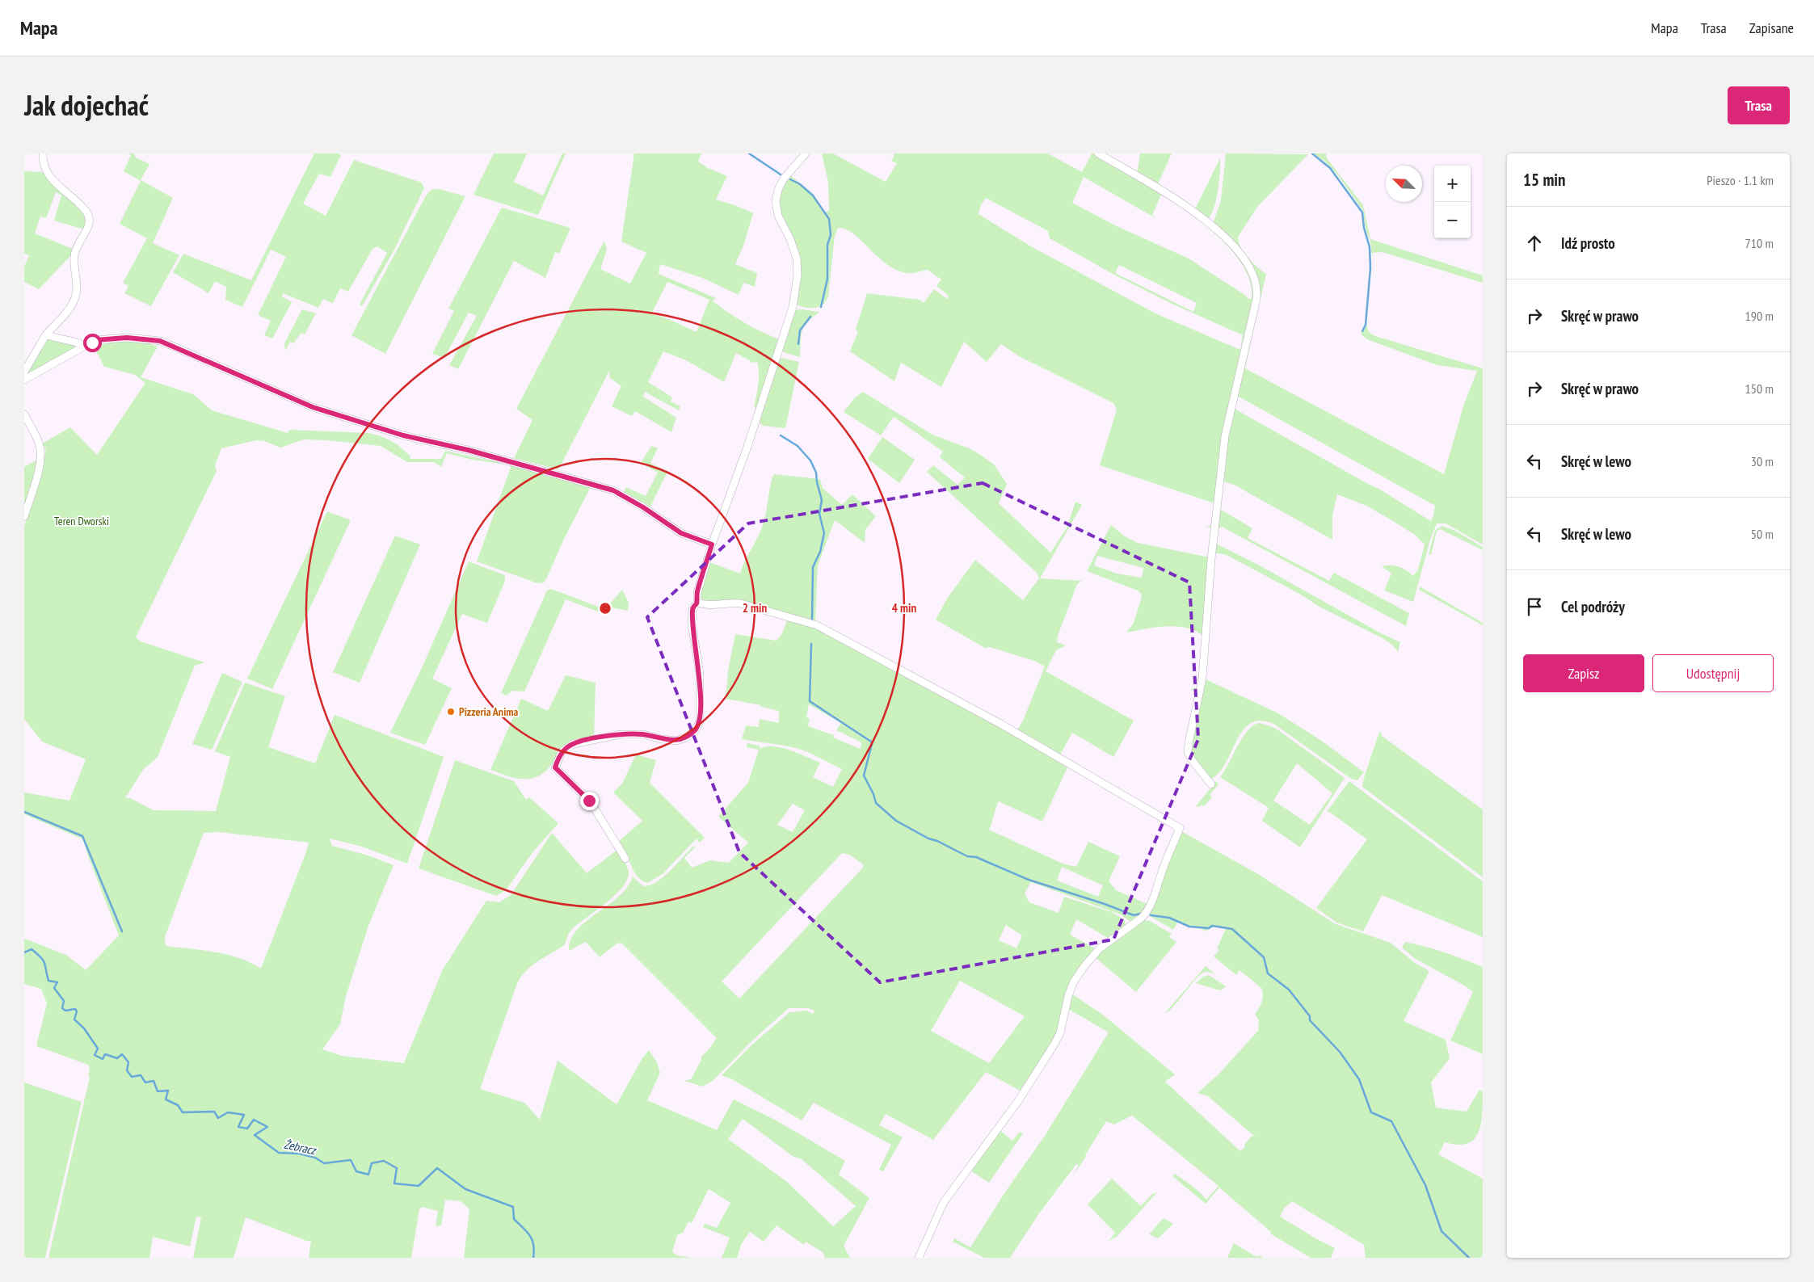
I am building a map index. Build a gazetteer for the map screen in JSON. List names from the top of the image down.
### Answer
{
  "water": ["Żebracz"],
  "parks": ["Teren Dworski"],
  "places": ["Pizzeria Anima"],
  "north": "top left",
  "page": {
    "header": "Mapa",
    "nav": ["Mapa", "Trasa", "Zapisane"],
    "title": "Jak dojechać",
    "buttons": [
      "Trasa",
      ["Zapisz", "Udostępnij"]
    ],
    "heading": ["15 min", "Pieszo · 1.1 km"],
    "map_buttons": ["+", "−"],
    "list": [
      ["Idź prosto", "710 m"],
      ["Skręć w prawo", "190 m"],
      ["Skręć w prawo", "150 m"],
      ["Skręć w lewo", "30 m"],
      ["Skręć w lewo", "50 m"],
      "Cel podróży"
    ]
  },
  "rings": ["2 min", "4 min"]
}
